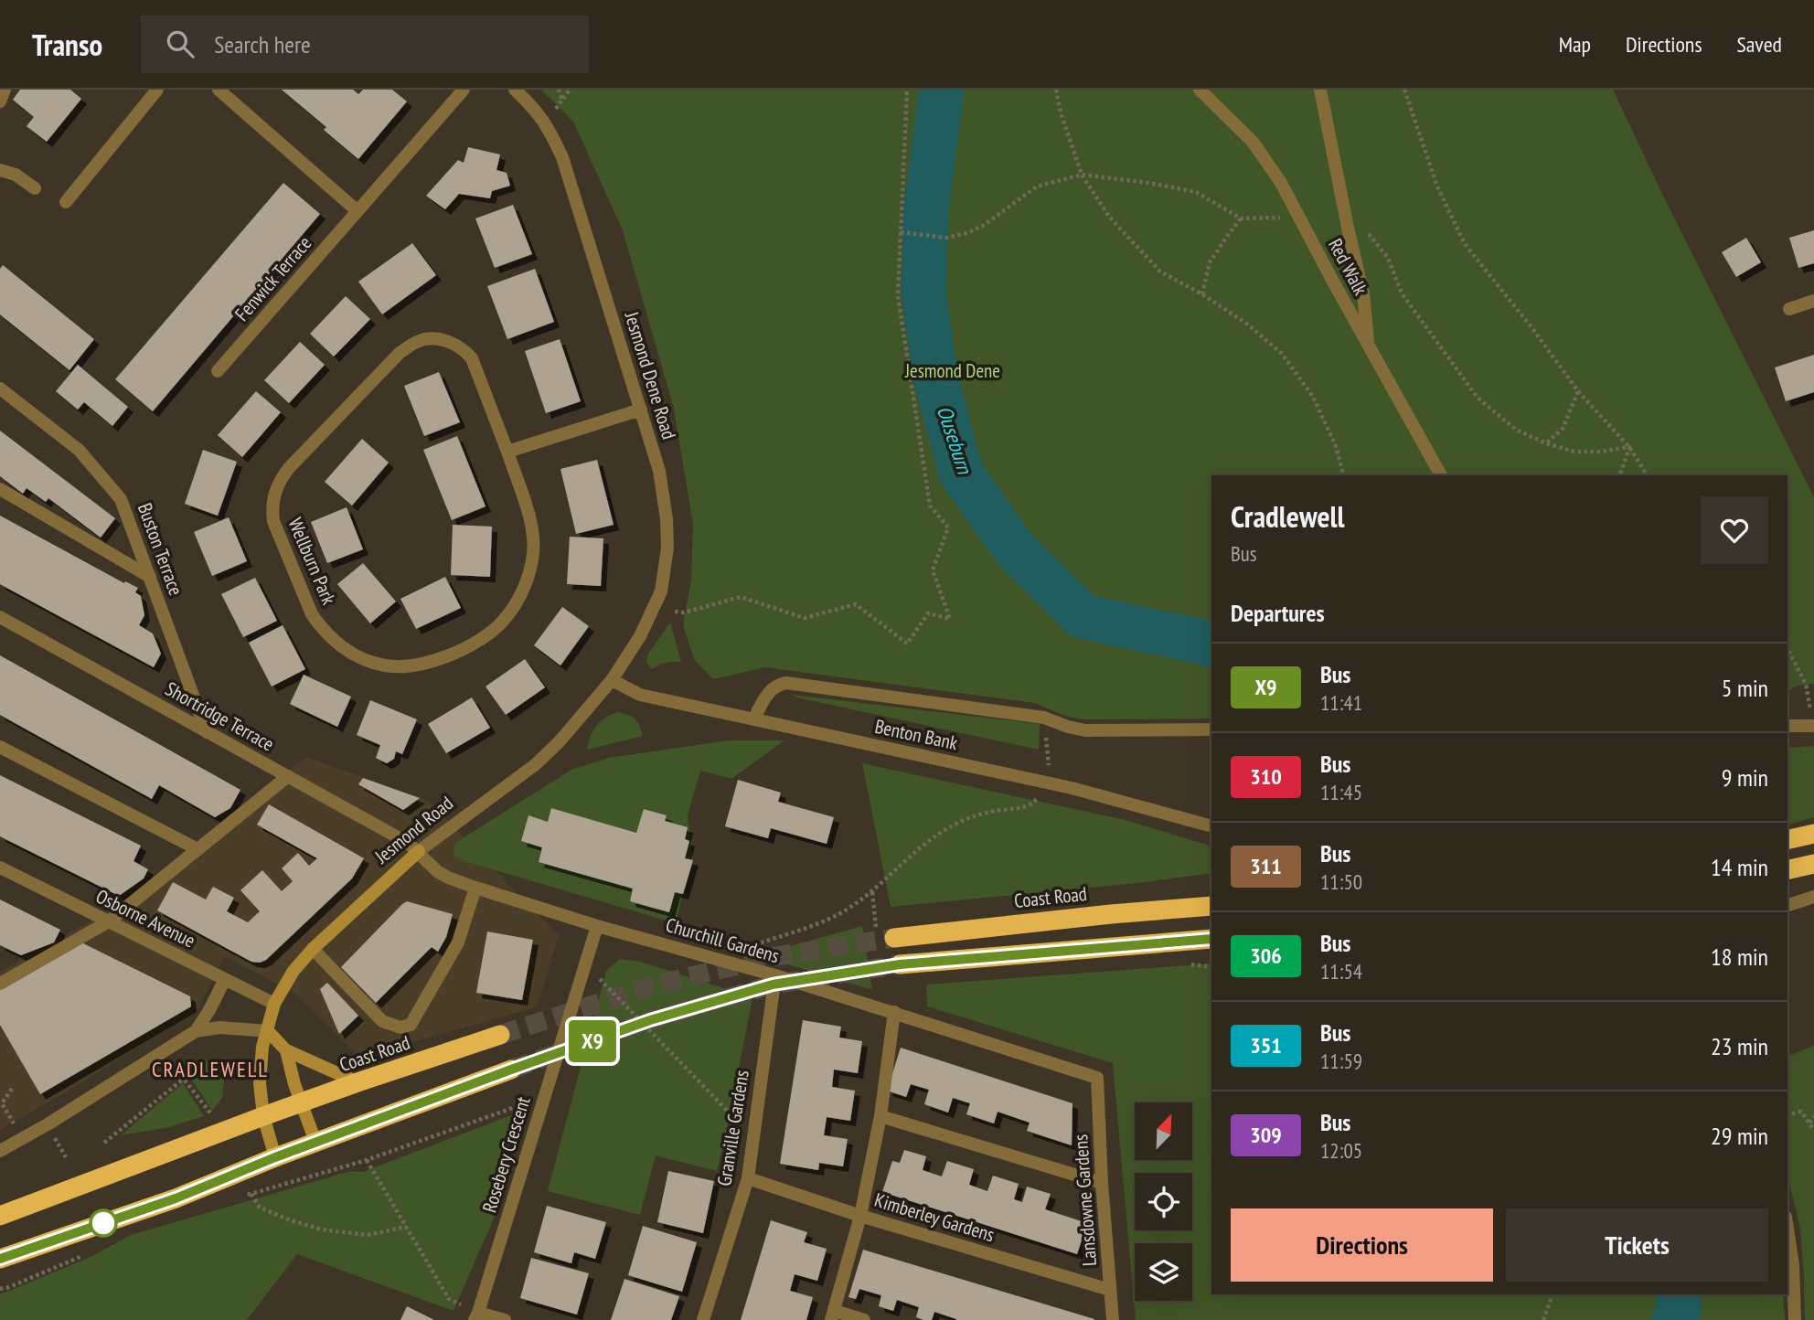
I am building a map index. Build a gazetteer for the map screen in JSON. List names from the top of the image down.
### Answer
{
  "streets": {
    "highway": ["Coast Road"],
    "street": [
      "Red Walk",
      "Fenwick Terrace",
      "Jesmond Dene Road",
      "Buston Terrace",
      "Wellburn Park",
      "Shortridge Terrace",
      "Benton Bank",
      "Jesmond Road",
      "Osborne Avenue",
      "Churchill Gardens",
      "Granville Gardens",
      "Rosebery Crescent",
      "Lansdowne Gardens",
      "Kimberley Gardens"
    ]
  },
  "crossings": [
    ["Jesmond Dene Road", "Benton Bank"],
    ["Jesmond Dene Road", "Jesmond Road"],
    ["Buston Terrace", "Shortridge Terrace"],
    ["Shortridge Terrace", "Jesmond Road"],
    ["Shortridge Terrace", "Churchill Gardens"],
    ["Benton Bank", "Jesmond Road"],
    ["Jesmond Road", "Coast Road"],
    ["Jesmond Road", "Osborne Avenue"],
    ["Jesmond Road", "Churchill Gardens"],
    ["Churchill Gardens", "Granville Gardens"],
    ["Churchill Gardens", "Rosebery Crescent"],
    ["Churchill Gardens", "Lansdowne Gardens"],
    ["Granville Gardens", "Kimberley Gardens"],
    ["Lansdowne Gardens", "Kimberley Gardens"]
  ],
  "districts": ["CRADLEWELL"],
  "water": ["Ouseburn"],
  "parks": ["Jesmond Dene"],
  "lines": ["bus line X9"],
  "north": "top right",
  "page": {
    "header": "Transo",
    "search": "Search here",
    "nav": ["Map", "Directions", "Saved"],
    "on_map": "X9",
    "heading": [
      ["Cradlewell", "Bus"],
      "Departures"
    ],
    "list": [
      {
        "mark": "X9",
        "name": "Bus",
        "note": "11:41",
        "value": "5 min"
      },
      {
        "mark": "310",
        "name": "Bus",
        "note": "11:45",
        "value": "9 min"
      },
      {
        "mark": "311",
        "name": "Bus",
        "note": "11:50",
        "value": "14 min"
      },
      {
        "mark": "306",
        "name": "Bus",
        "note": "11:54",
        "value": "18 min"
      },
      {
        "mark": "351",
        "name": "Bus",
        "note": "11:59",
        "value": "23 min"
      },
      {
        "mark": "309",
        "name": "Bus",
        "note": "12:05",
        "value": "29 min"
      }
    ],
    "buttons": ["Directions", "Tickets"]
  }
}
